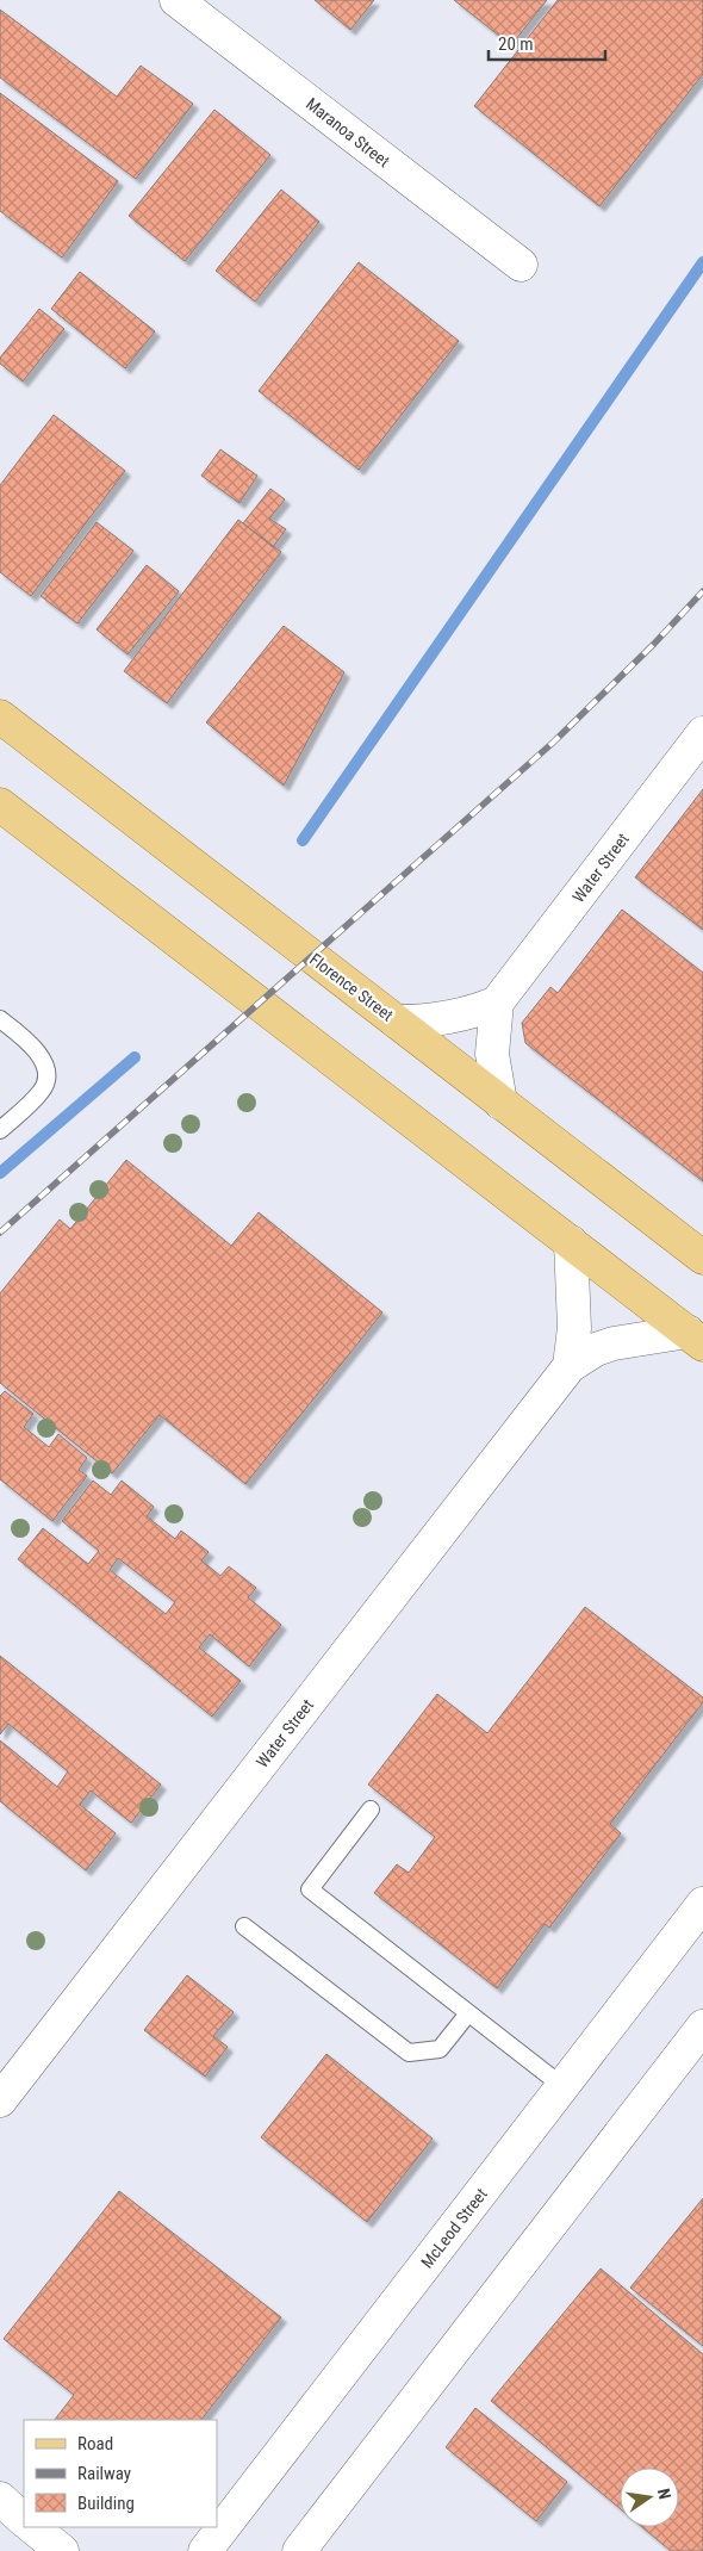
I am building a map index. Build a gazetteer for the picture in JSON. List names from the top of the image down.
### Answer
{
  "streets": {
    "main road": ["Florence Street"],
    "street": ["Maranoa Street", "Water Street", "McLeod Street"]
  },
  "legend": ["Road", "Railway", "Building"],
  "scale_bar": "20 m",
  "north": "right"
}
